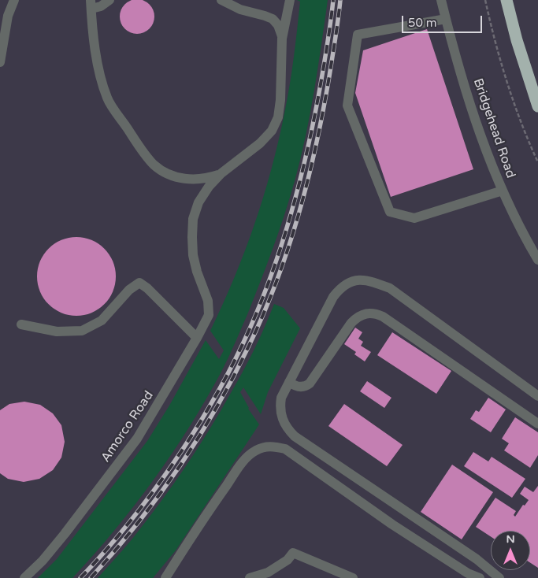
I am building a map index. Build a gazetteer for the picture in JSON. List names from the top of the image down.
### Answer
{
  "streets": {
    "street": ["Bridgehead Road", "Amorco Road"]
  },
  "scale_bar": "50 m",
  "north": "top"
}
